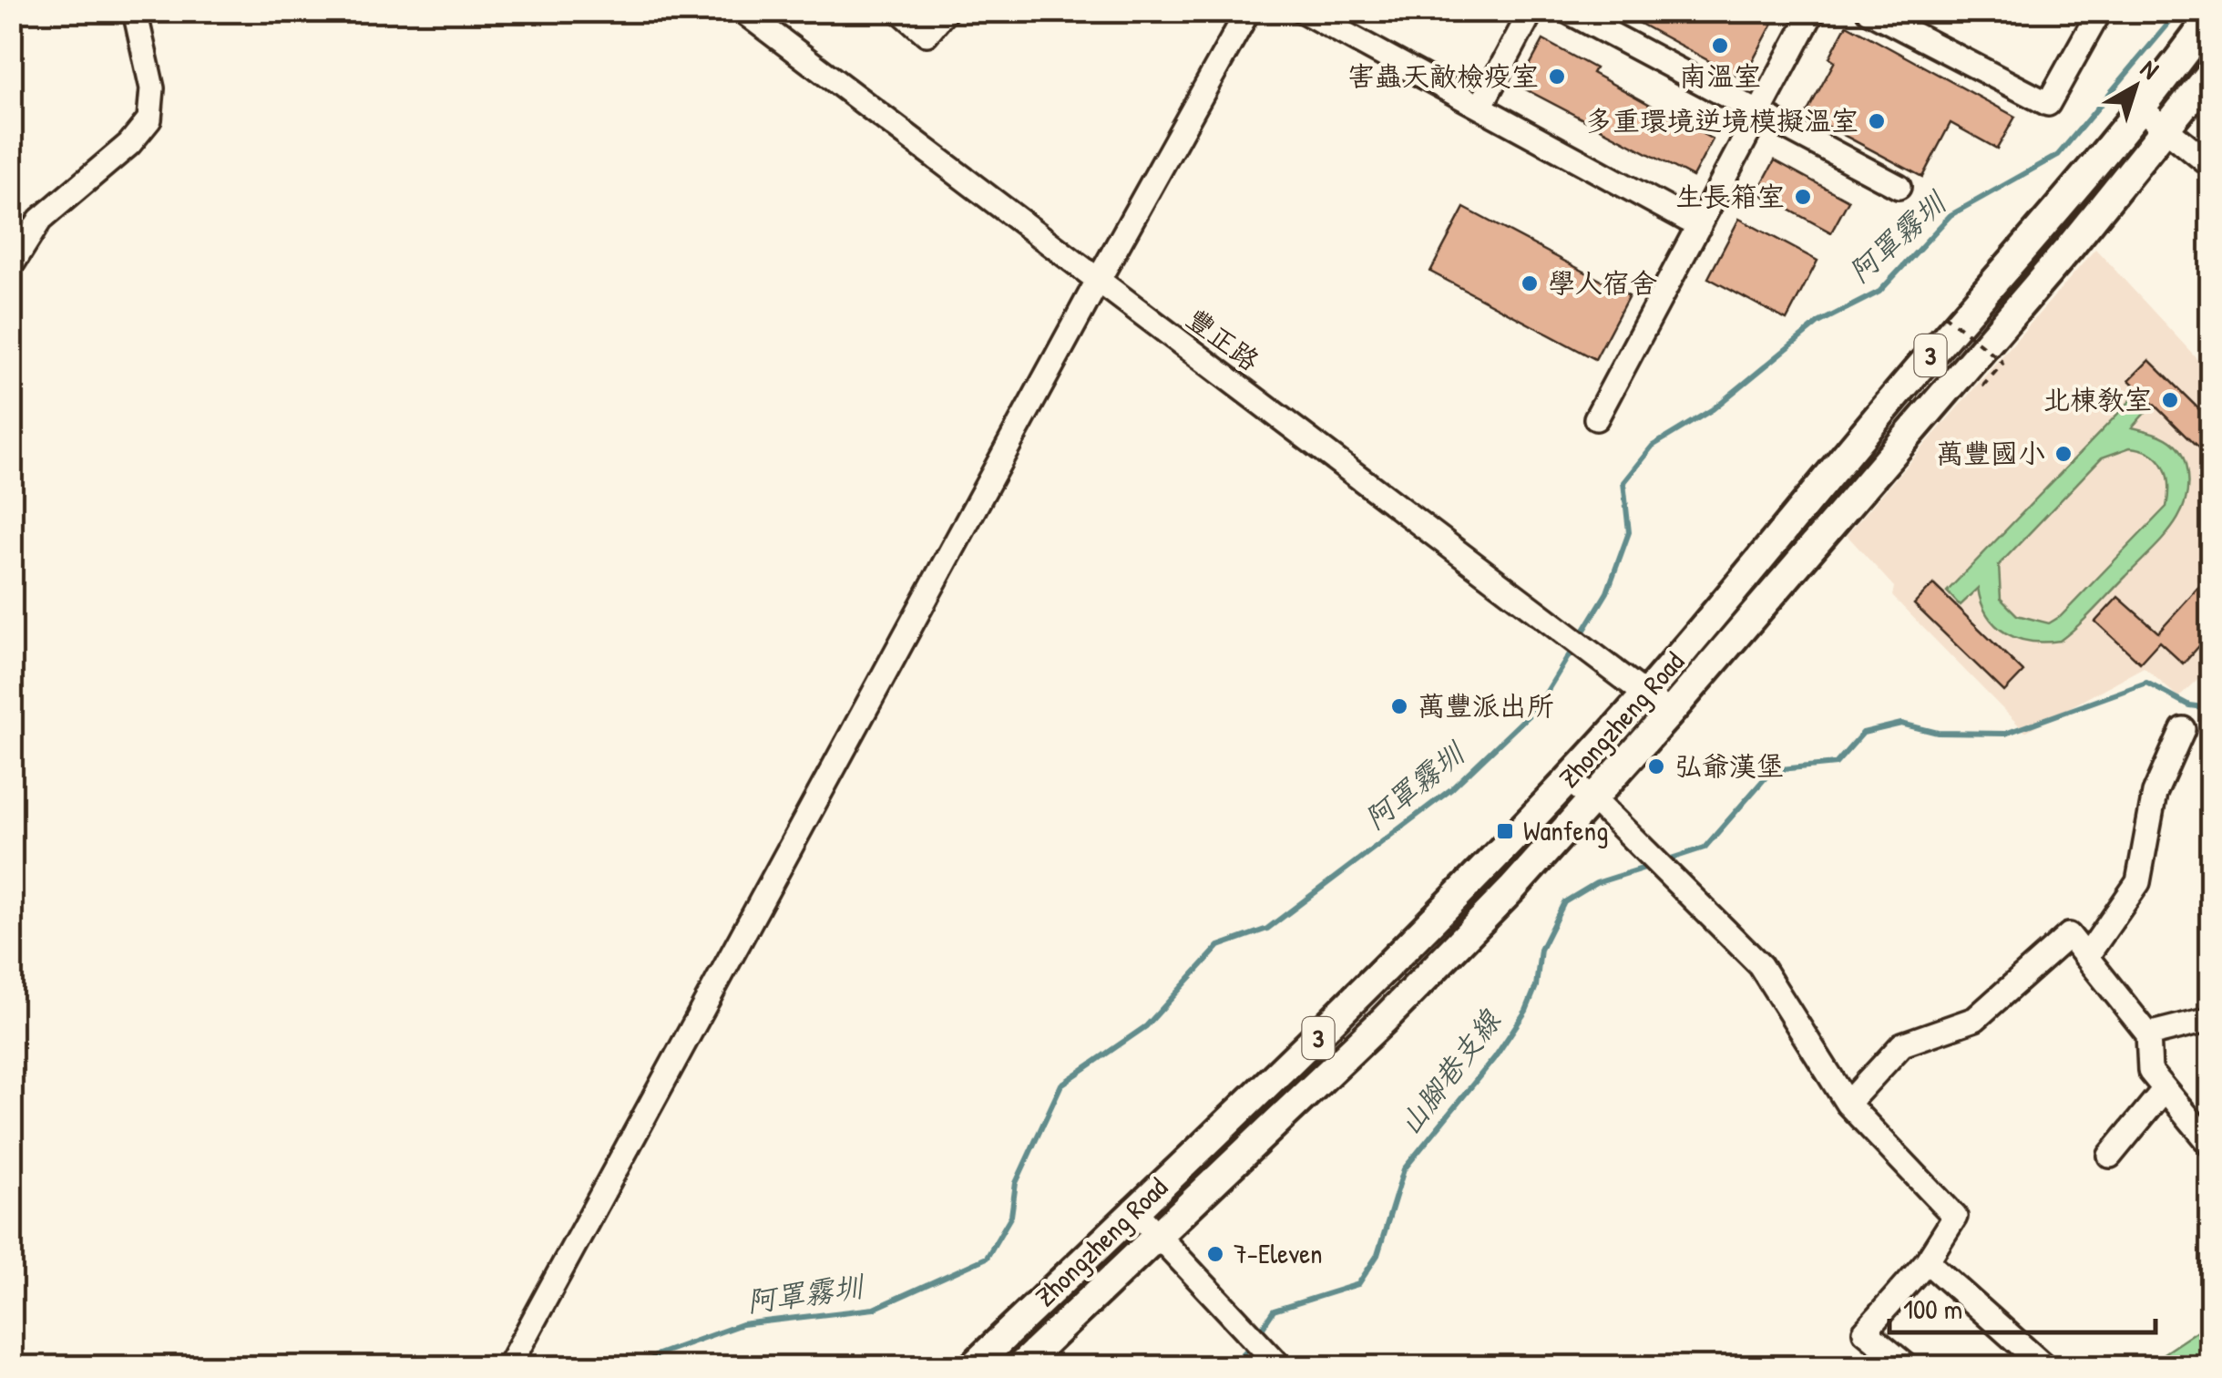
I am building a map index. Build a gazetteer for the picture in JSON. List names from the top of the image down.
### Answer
{
  "streets": {
    "main road": ["3", "Zhongzheng Road"],
    "street": ["豐正路"]
  },
  "crossings": [
    ["豐正路", "Zhongzheng Road"]
  ],
  "water": ["阿罩霧圳", "山腳巷支線"],
  "places": {
    "other": [
      "南溫室",
      "害蟲天敵檢疫室",
      "多重環境逆境模擬溫室",
      "生長箱室",
      "學人宿舍",
      "北棟教室",
      "萬豐國小",
      "萬豐派出所",
      "弘爺漢堡",
      "7-Eleven"
    ],
    "transit": ["Wanfeng"]
  },
  "scale_bar": "100 m",
  "north": "top right"
}
